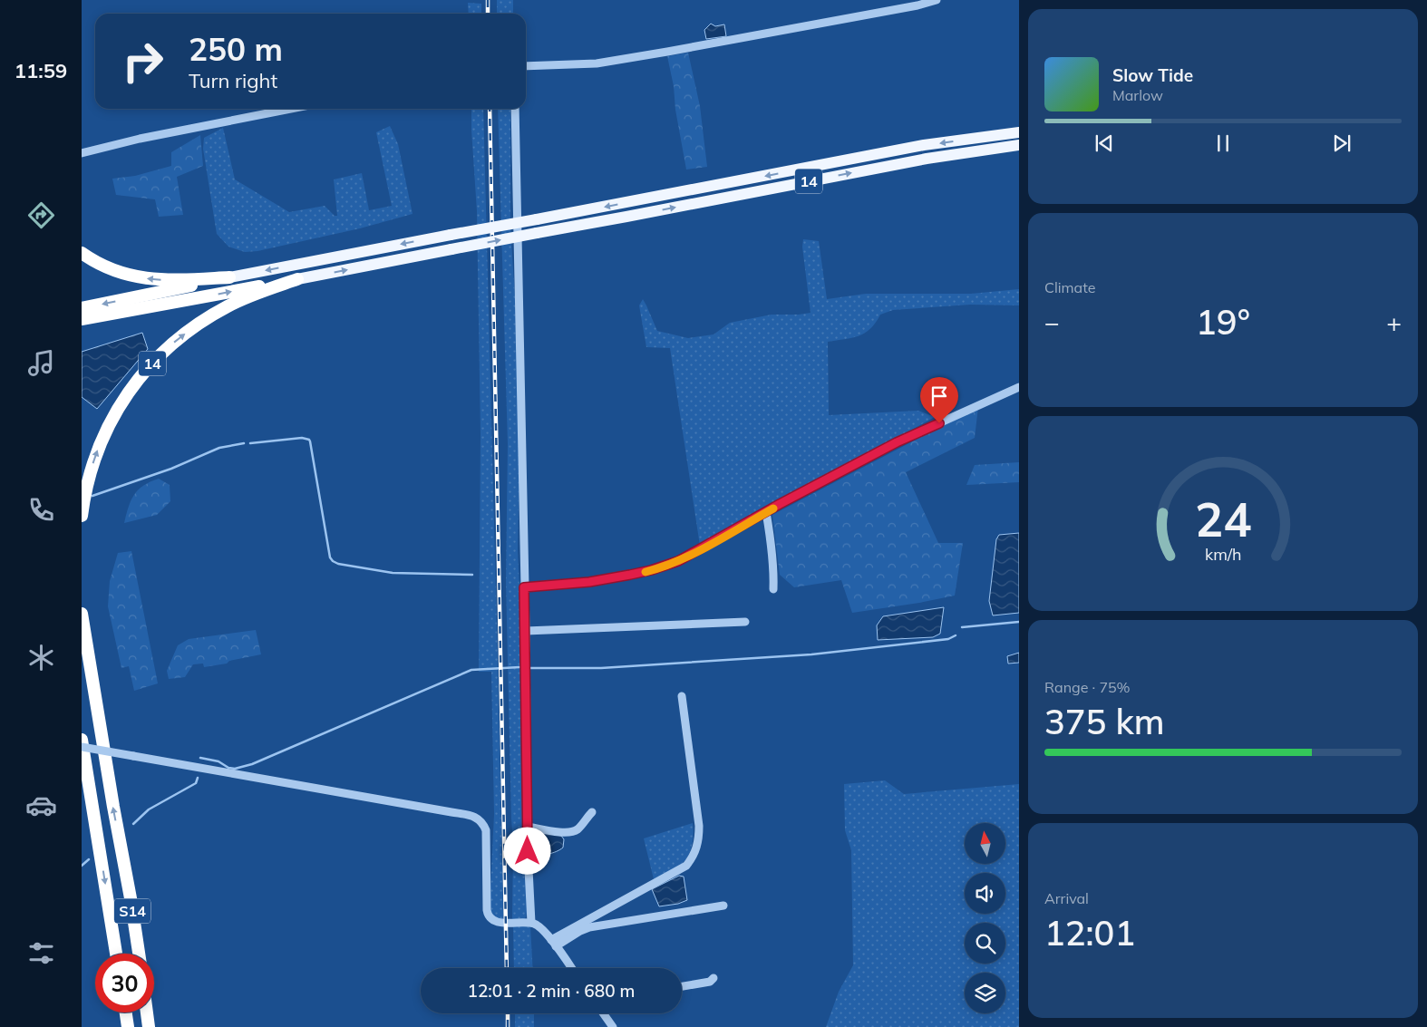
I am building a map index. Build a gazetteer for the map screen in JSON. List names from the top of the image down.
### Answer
{
  "streets": {
    "highway": ["14", "S14"]
  },
  "north": "top",
  "page": {
    "tabs": "11:59",
    "turn": ["250 m", "Turn right"],
    "song": ["Slow Tide", "Marlow"],
    "tile": [
      "Climate",
      ["Range · 75%", "375 km"],
      ["Arrival", "12:01"]
    ],
    "heat": ["−", "19°", "+"],
    "limit": "30",
    "trip": "12:01 · 2 min · 680 m",
    "gauge": ["24", "km/h"]
  }
}
